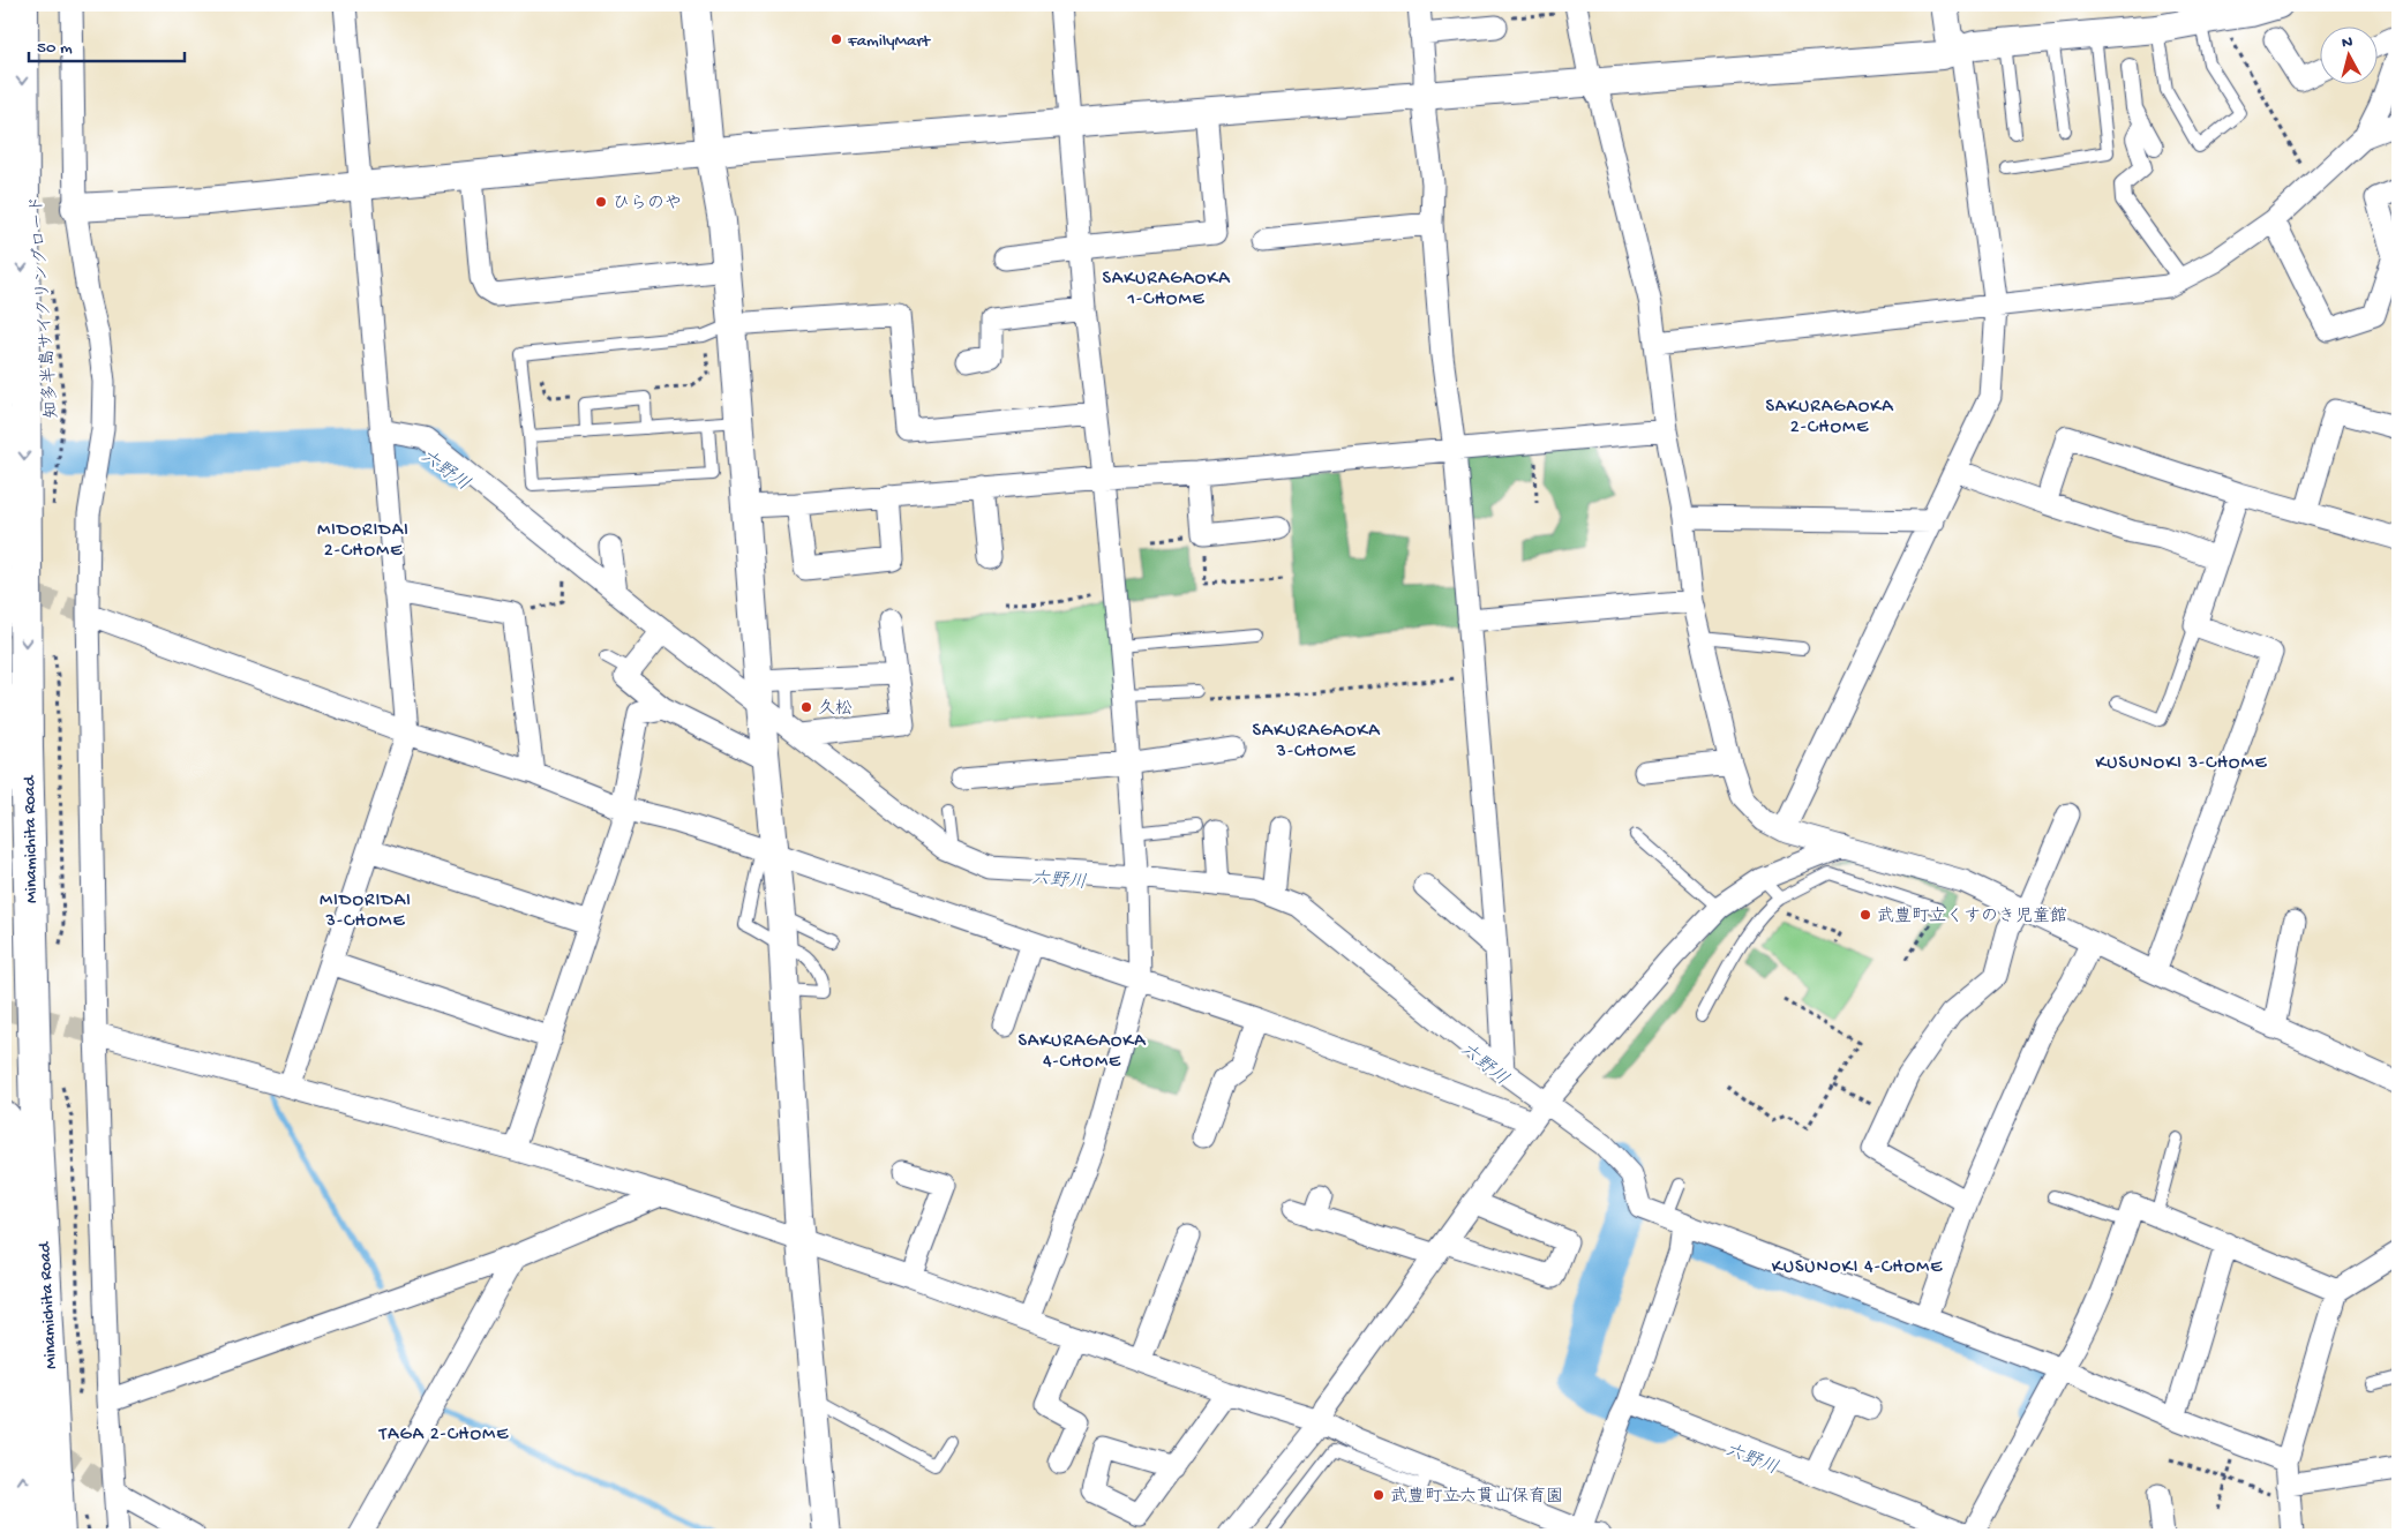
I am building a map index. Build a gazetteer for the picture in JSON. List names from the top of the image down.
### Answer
{
  "streets": {
    "highway": ["Minamichita Road"],
    "path": ["知多半島サイクリングロード"]
  },
  "districts": [
    "SAKURAGAOKA 1-CHOME",
    "SAKURAGAOKA 2-CHOME",
    "MIDORIDAI 2-CHOME",
    "SAKURAGAOKA 3-CHOME",
    "KUSUNOKI 3-CHOME",
    "MIDORIDAI 3-CHOME",
    "SAKURAGAOKA 4-CHOME",
    "KUSUNOKI 4-CHOME",
    "TAGA 2-CHOME"
  ],
  "water": ["六野川"],
  "places": [
    "FamilyMart",
    "ひらのや",
    "久松",
    "武豊町立くすのき児童館",
    "武豊町立六貫山保育園"
  ],
  "scale_bar": "50 m",
  "north": "top"
}
